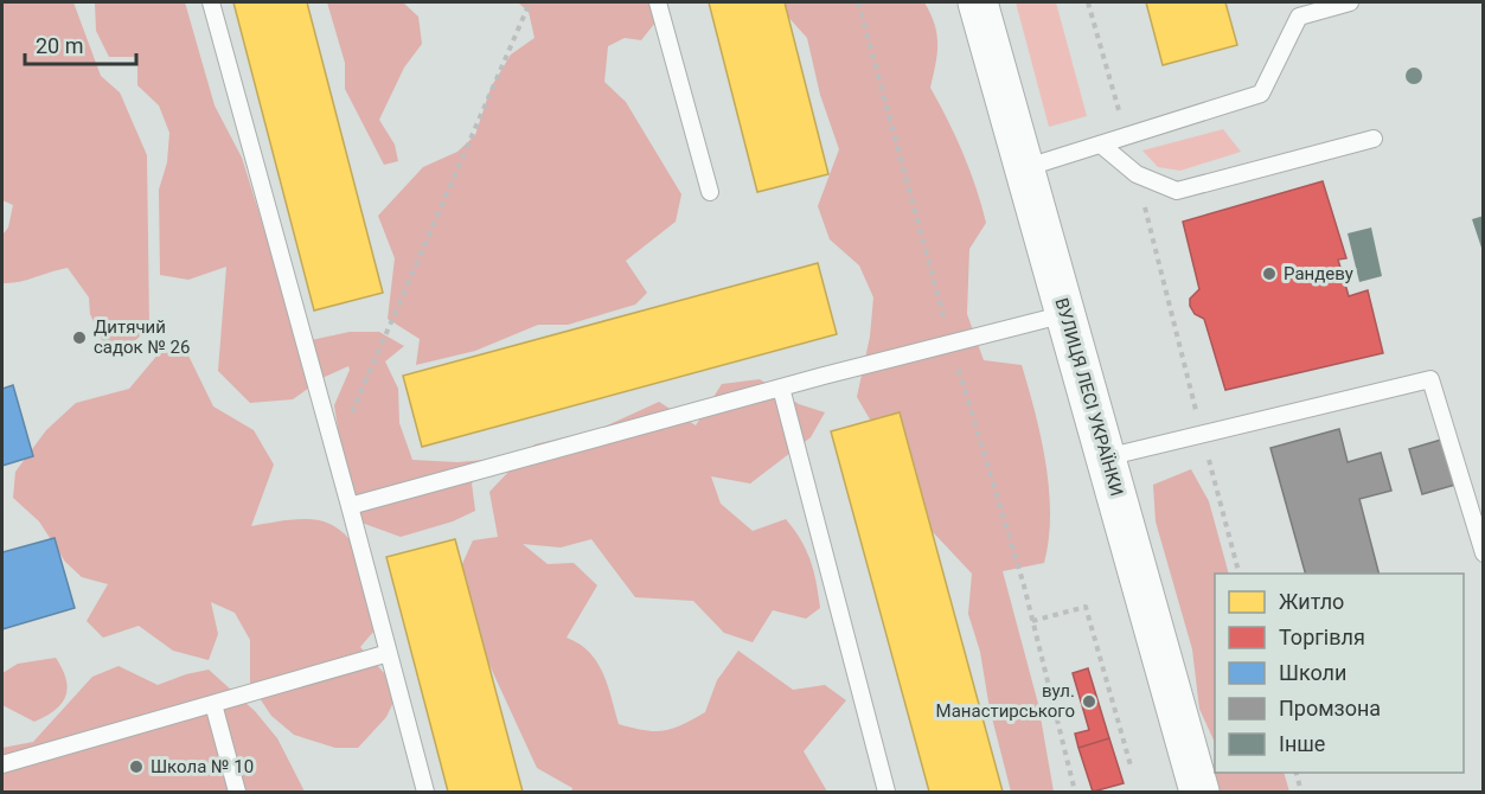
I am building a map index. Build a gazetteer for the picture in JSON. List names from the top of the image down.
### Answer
{
  "streets": {
    "main road": ["ВУЛИЦЯ ЛЕСІ УКРАЇНКИ"]
  },
  "places": [
    "Рандеву",
    "Дитячий садок № 26",
    "вул. Манастирського",
    "Школа № 10"
  ],
  "legend": [
    "Житло",
    "Торгівля",
    "Школи",
    "Промзона",
    "Інше"
  ],
  "scale_bar": "20 m"
}
